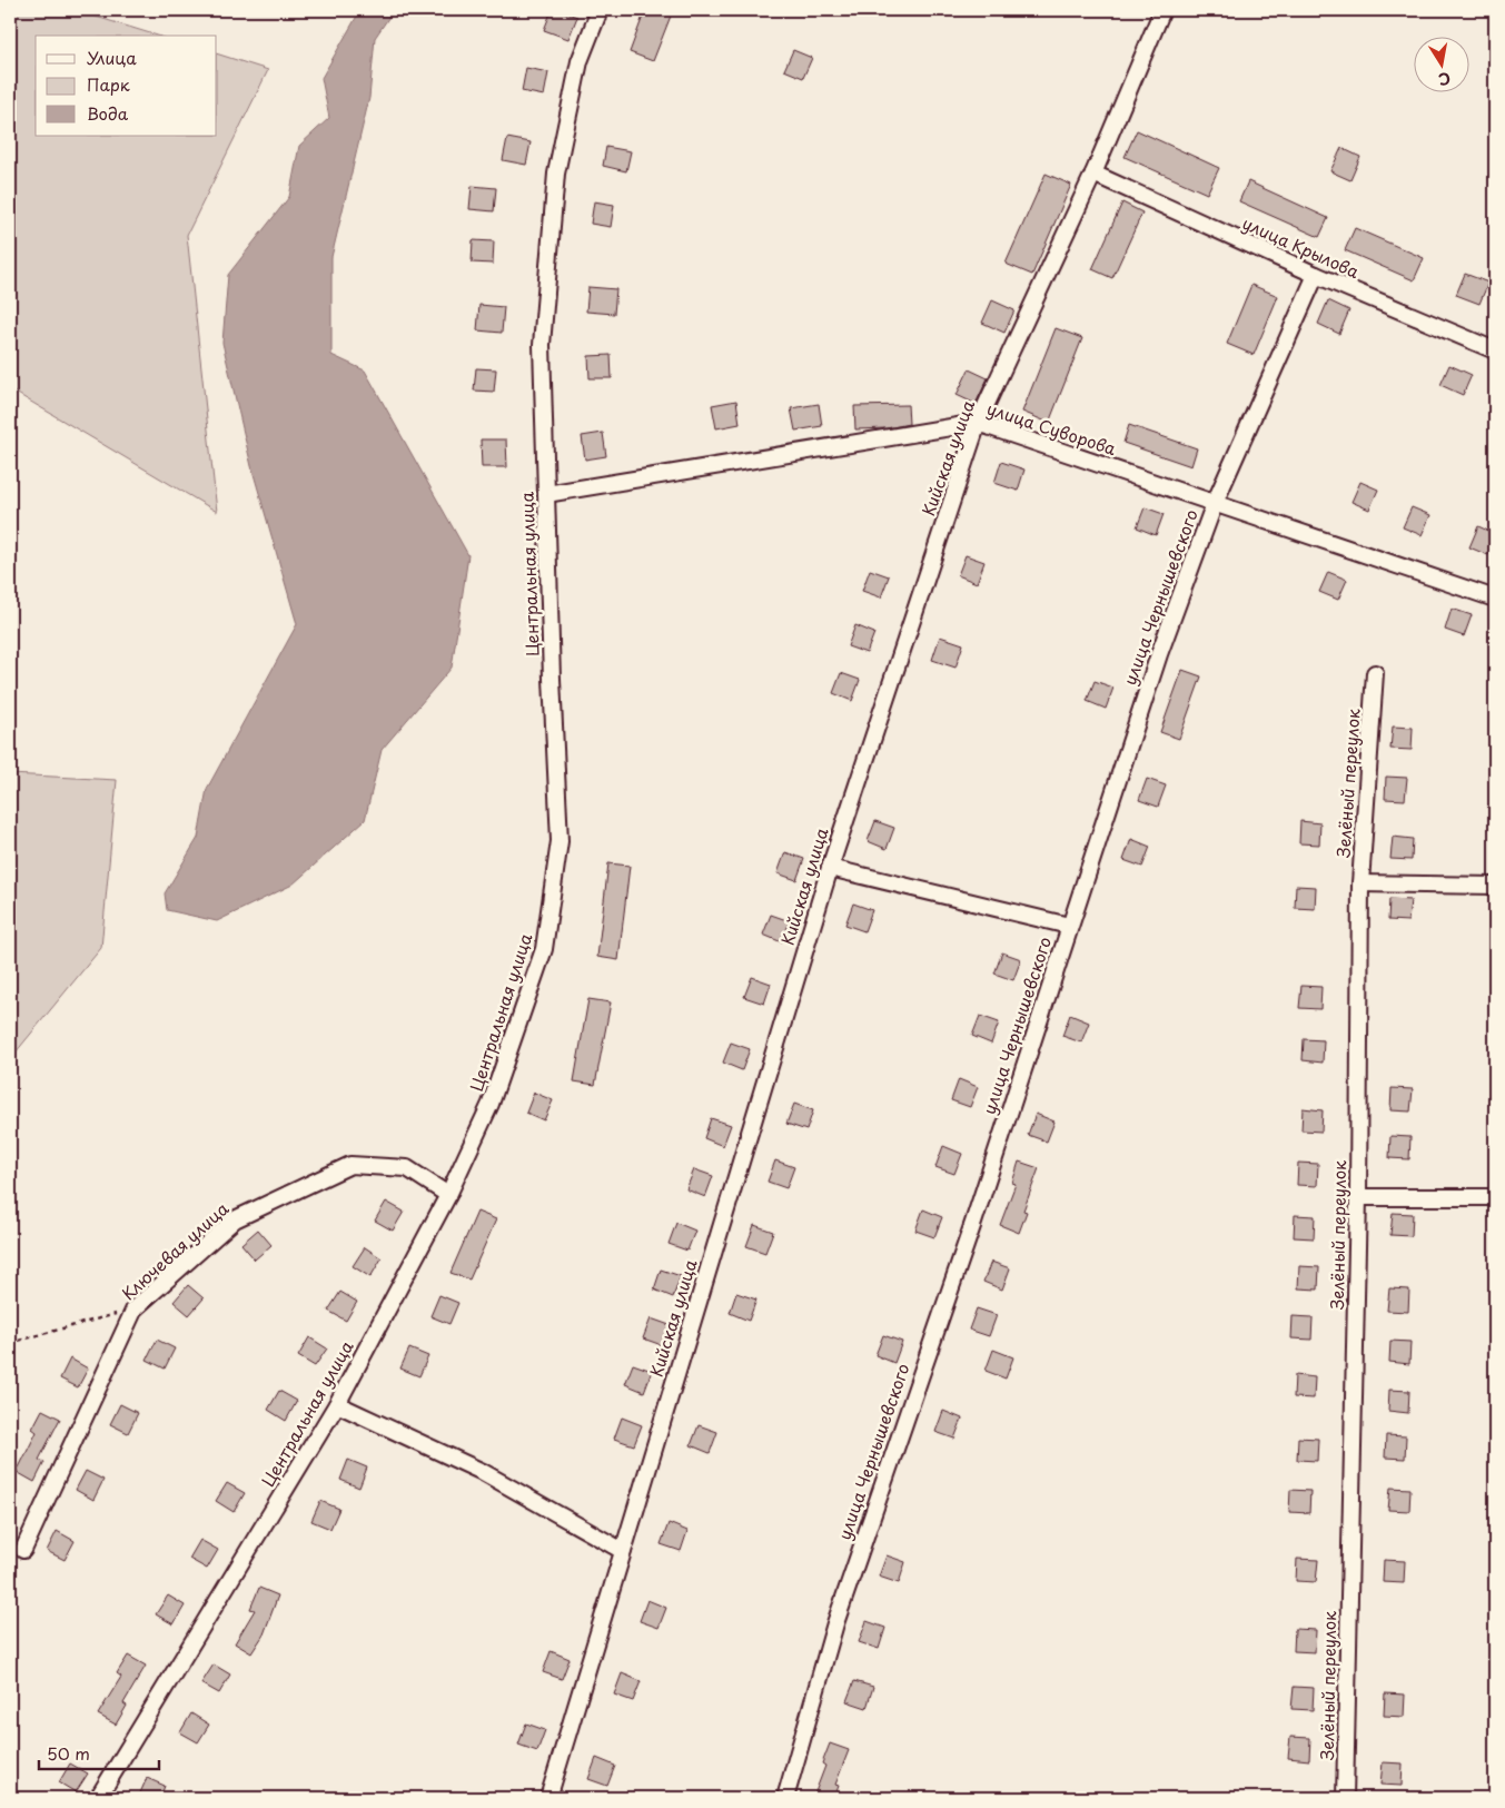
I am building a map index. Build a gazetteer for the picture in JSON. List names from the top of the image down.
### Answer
{
  "streets": {
    "street": [
      "улица Крылова",
      "улица Суворова",
      "Кийская улица",
      "Центральная улица",
      "улица Чернышевского",
      "Зелёный переулок",
      "Ключевая улица"
    ]
  },
  "crossings": [
    ["улица Крылова", "Кийская улица"],
    ["улица Крылова", "улица Чернышевского"],
    ["улица Суворова", "Кийская улица"],
    ["улица Суворова", "Центральная улица"],
    ["улица Суворова", "улица Чернышевского"],
    ["Центральная улица", "Ключевая улица"]
  ],
  "legend": ["Улица", "Парк", "Вода"],
  "scale_bar": "50 m",
  "north": "bottom"
}
